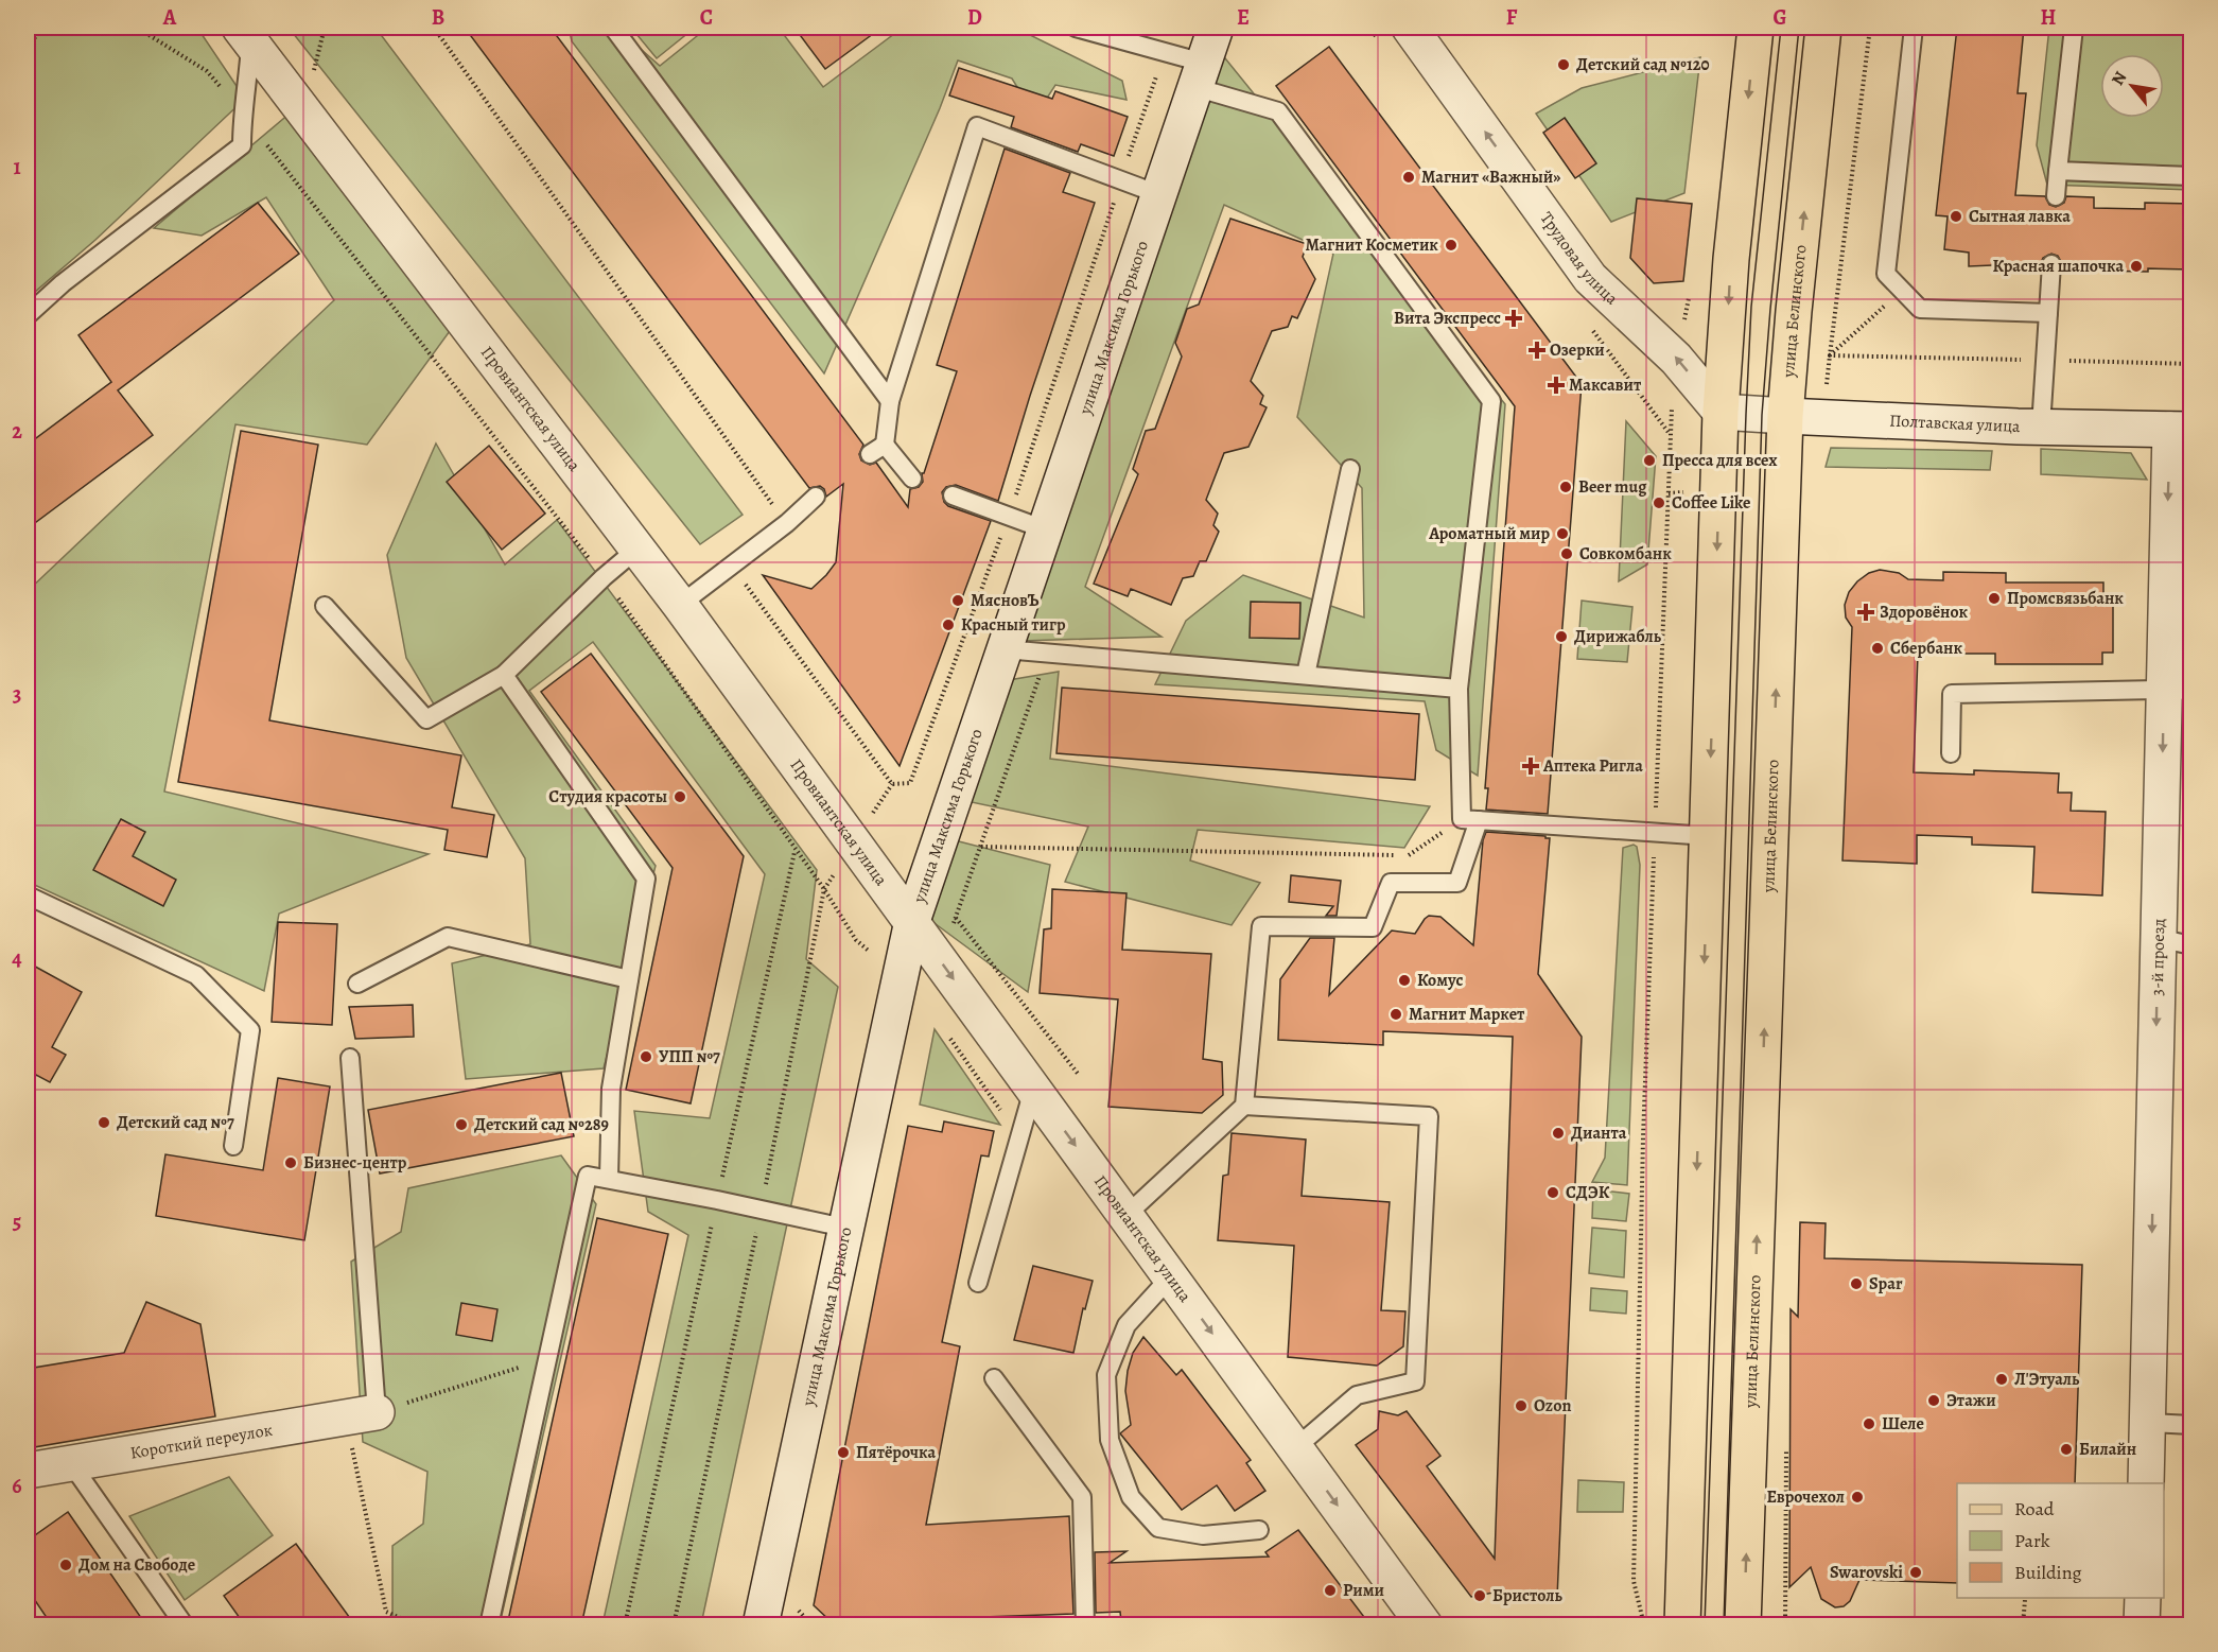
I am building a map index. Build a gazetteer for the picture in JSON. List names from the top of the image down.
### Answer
{
  "streets": {
    "main road": ["улица Белинского"],
    "street": [
      "Трудовая улица",
      "улица Максима Горького",
      "Провиантская улица",
      "Полтавская улица",
      "3-й проезд",
      "Короткий переулок"
    ]
  },
  "crossings": [
    ["Трудовая улица", "Полтавская улица"],
    ["улица Белинского", "Полтавская улица"],
    ["улица Максима Горького", "Провиантская улица"],
    ["Полтавская улица", "3-й проезд"]
  ],
  "one_way": ["Трудовая улица", "Провиантская улица", "3-й проезд"],
  "places": {
    "other": [
      "Детский сад №120",
      "Магнит «Важный»",
      "Сытная лавка",
      "Магнит Косметик",
      "Красная шапочка",
      "Пресса для всех",
      "Beer mug",
      "Coffee Like",
      "Ароматный мир",
      "Совкомбанк",
      "Промсвязьбанк",
      "МясновЪ",
      "Красный тигр",
      "Дирижабль",
      "Сбербанк",
      "Студия красоты",
      "Комус",
      "Магнит Маркет",
      "УПП №7",
      "Детский сад №7",
      "Детский сад №289",
      "Дианта",
      "Бизнес-центр",
      "СДЭК",
      "Spar",
      "Л'Этуаль",
      "Этажи",
      "Ozon",
      "Шеле",
      "Билайн",
      "Пятёрочка",
      "Еврочехол",
      "Дом на Свободе",
      "Swarovski",
      "Рими",
      "Бристоль"
    ],
    "health": [
      "Вита Экспресс",
      "Озерки",
      "Максавит",
      "Здоровёнок",
      "Аптека Ригла"
    ]
  },
  "legend": ["Road", "Park", "Building"],
  "north": "top left",
  "grid": {
    "columns": [
      "A",
      "B",
      "C",
      "D",
      "E",
      "F",
      "G",
      "H"
    ],
    "rows": [
      "1",
      "2",
      "3",
      "4",
      "5",
      "6"
    ]
  }
}
